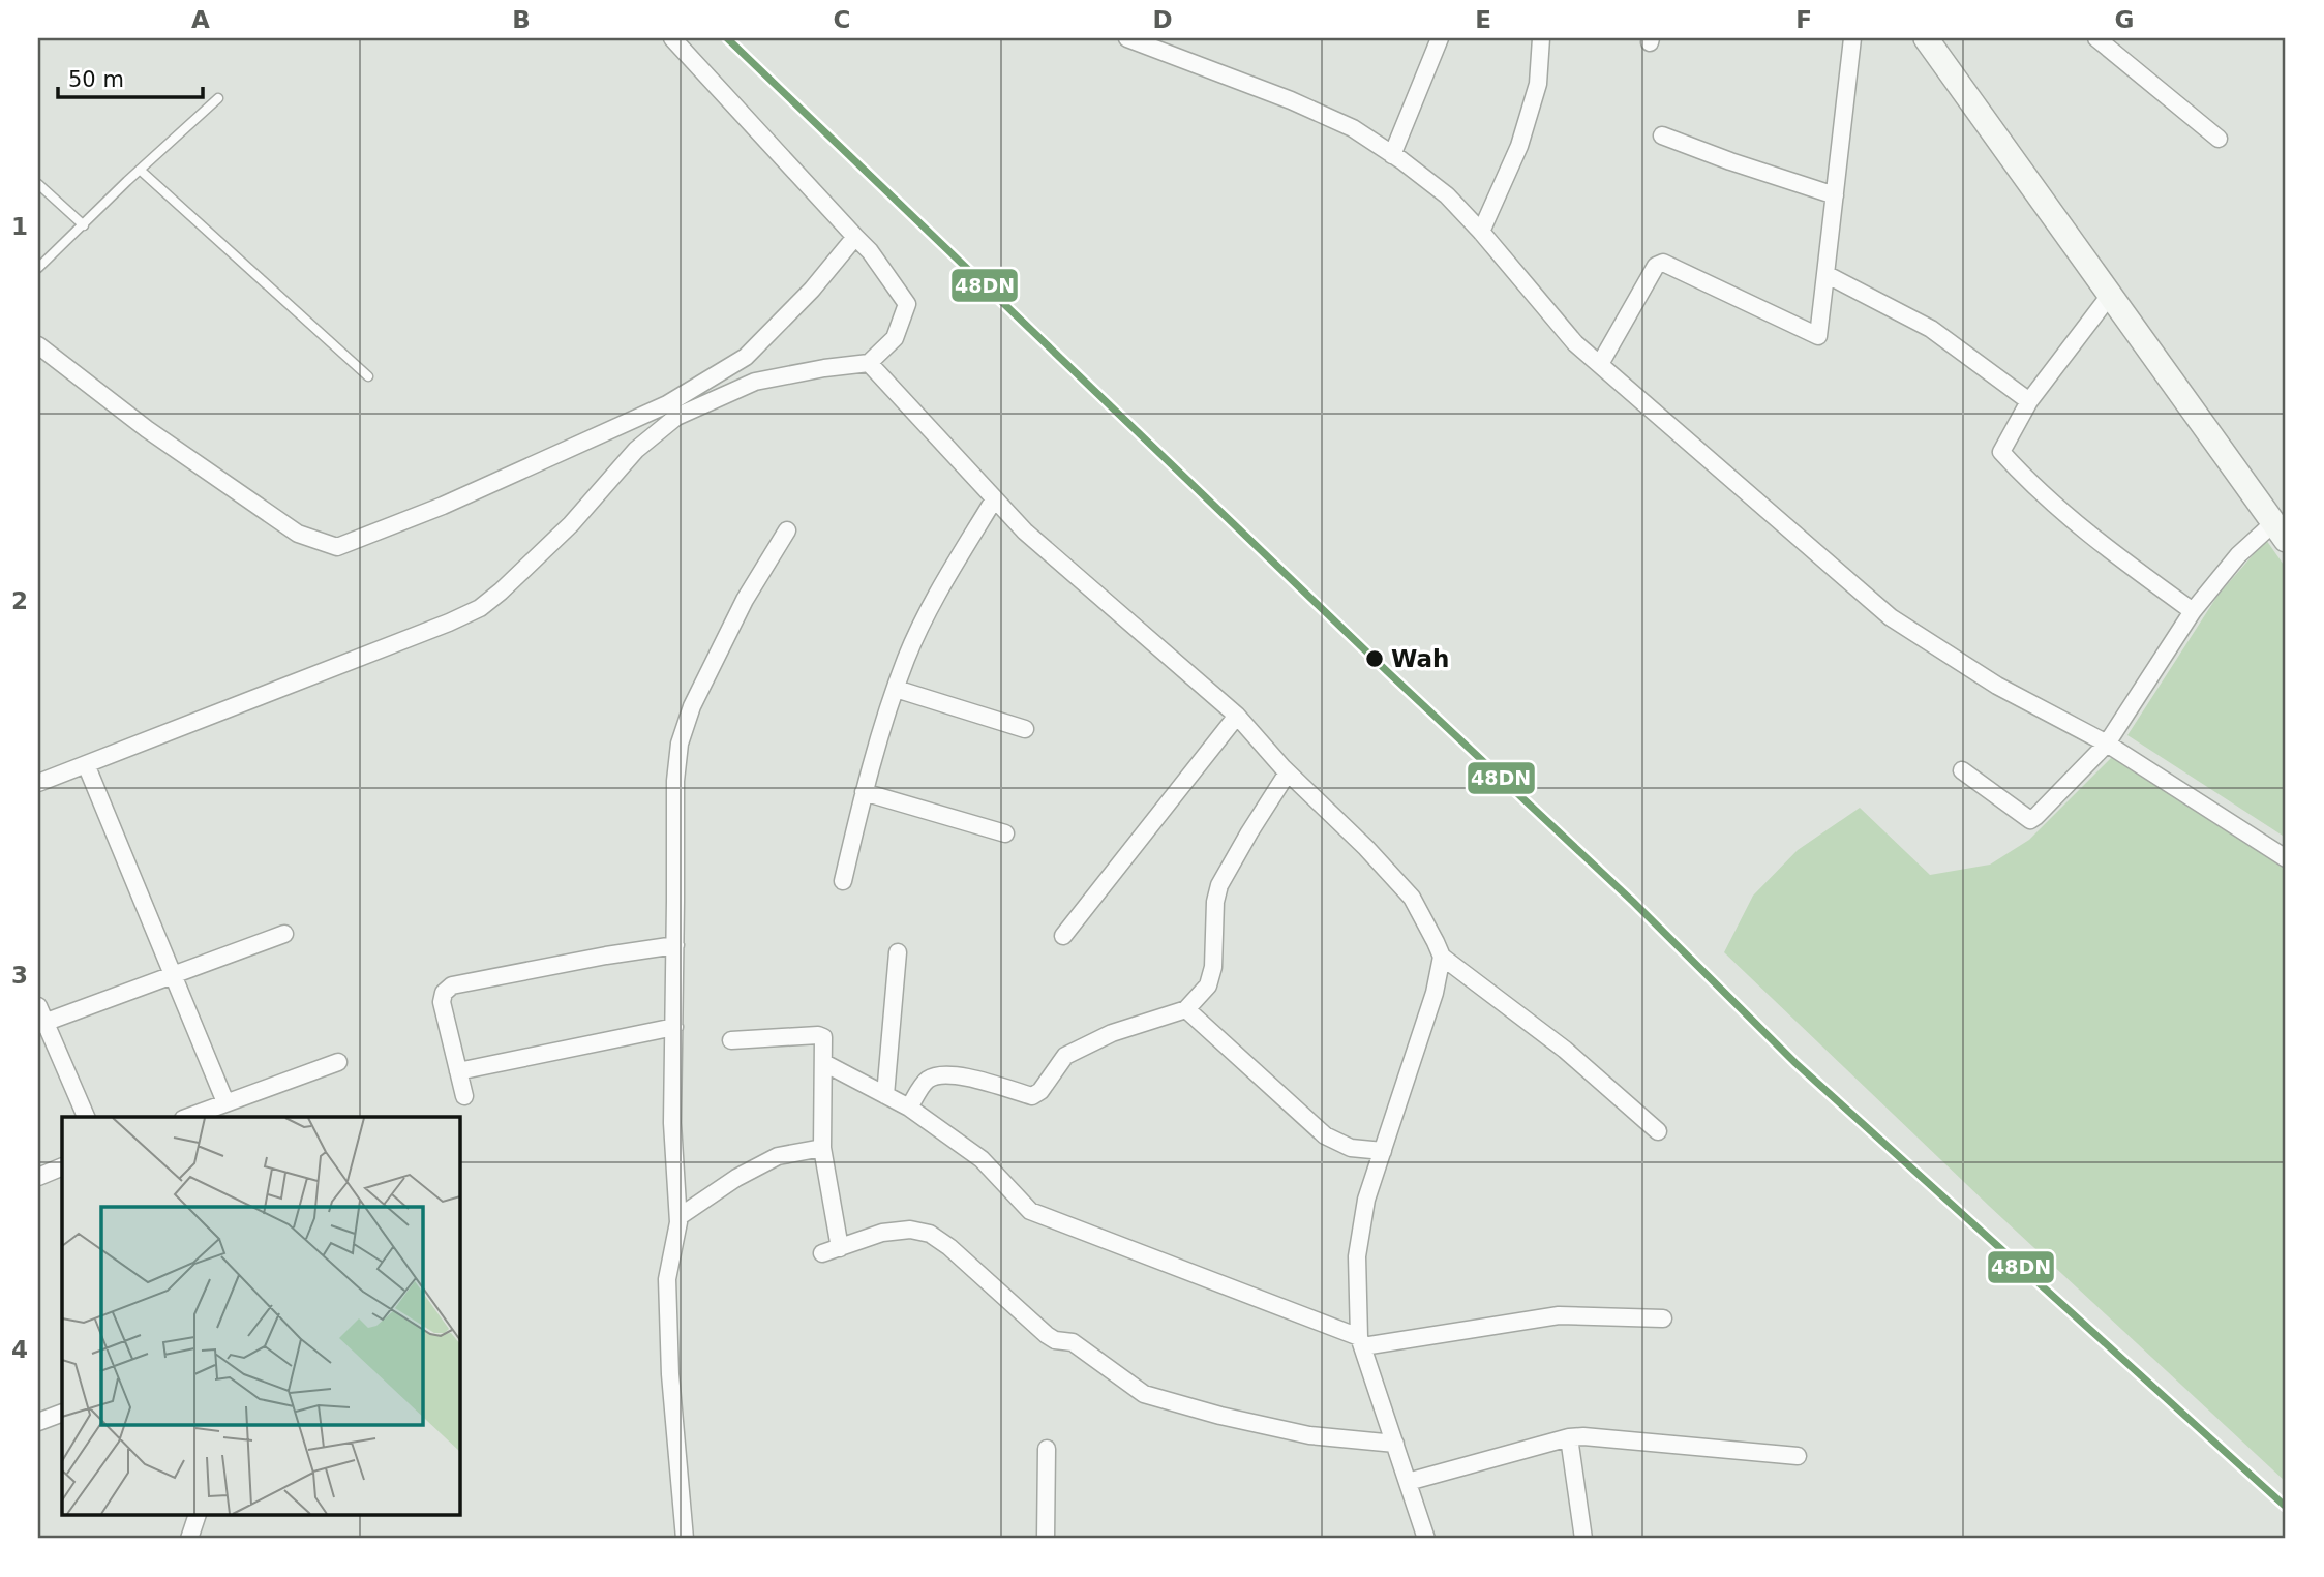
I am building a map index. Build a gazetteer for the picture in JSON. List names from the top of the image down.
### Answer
{
  "places": ["Wah"],
  "lines": ["transit line 48DN"],
  "scale_bar": "50 m",
  "grid": {
    "columns": [
      "A",
      "B",
      "C",
      "D",
      "E",
      "F",
      "G"
    ],
    "rows": [
      "1",
      "2",
      "3",
      "4"
    ]
  }
}
